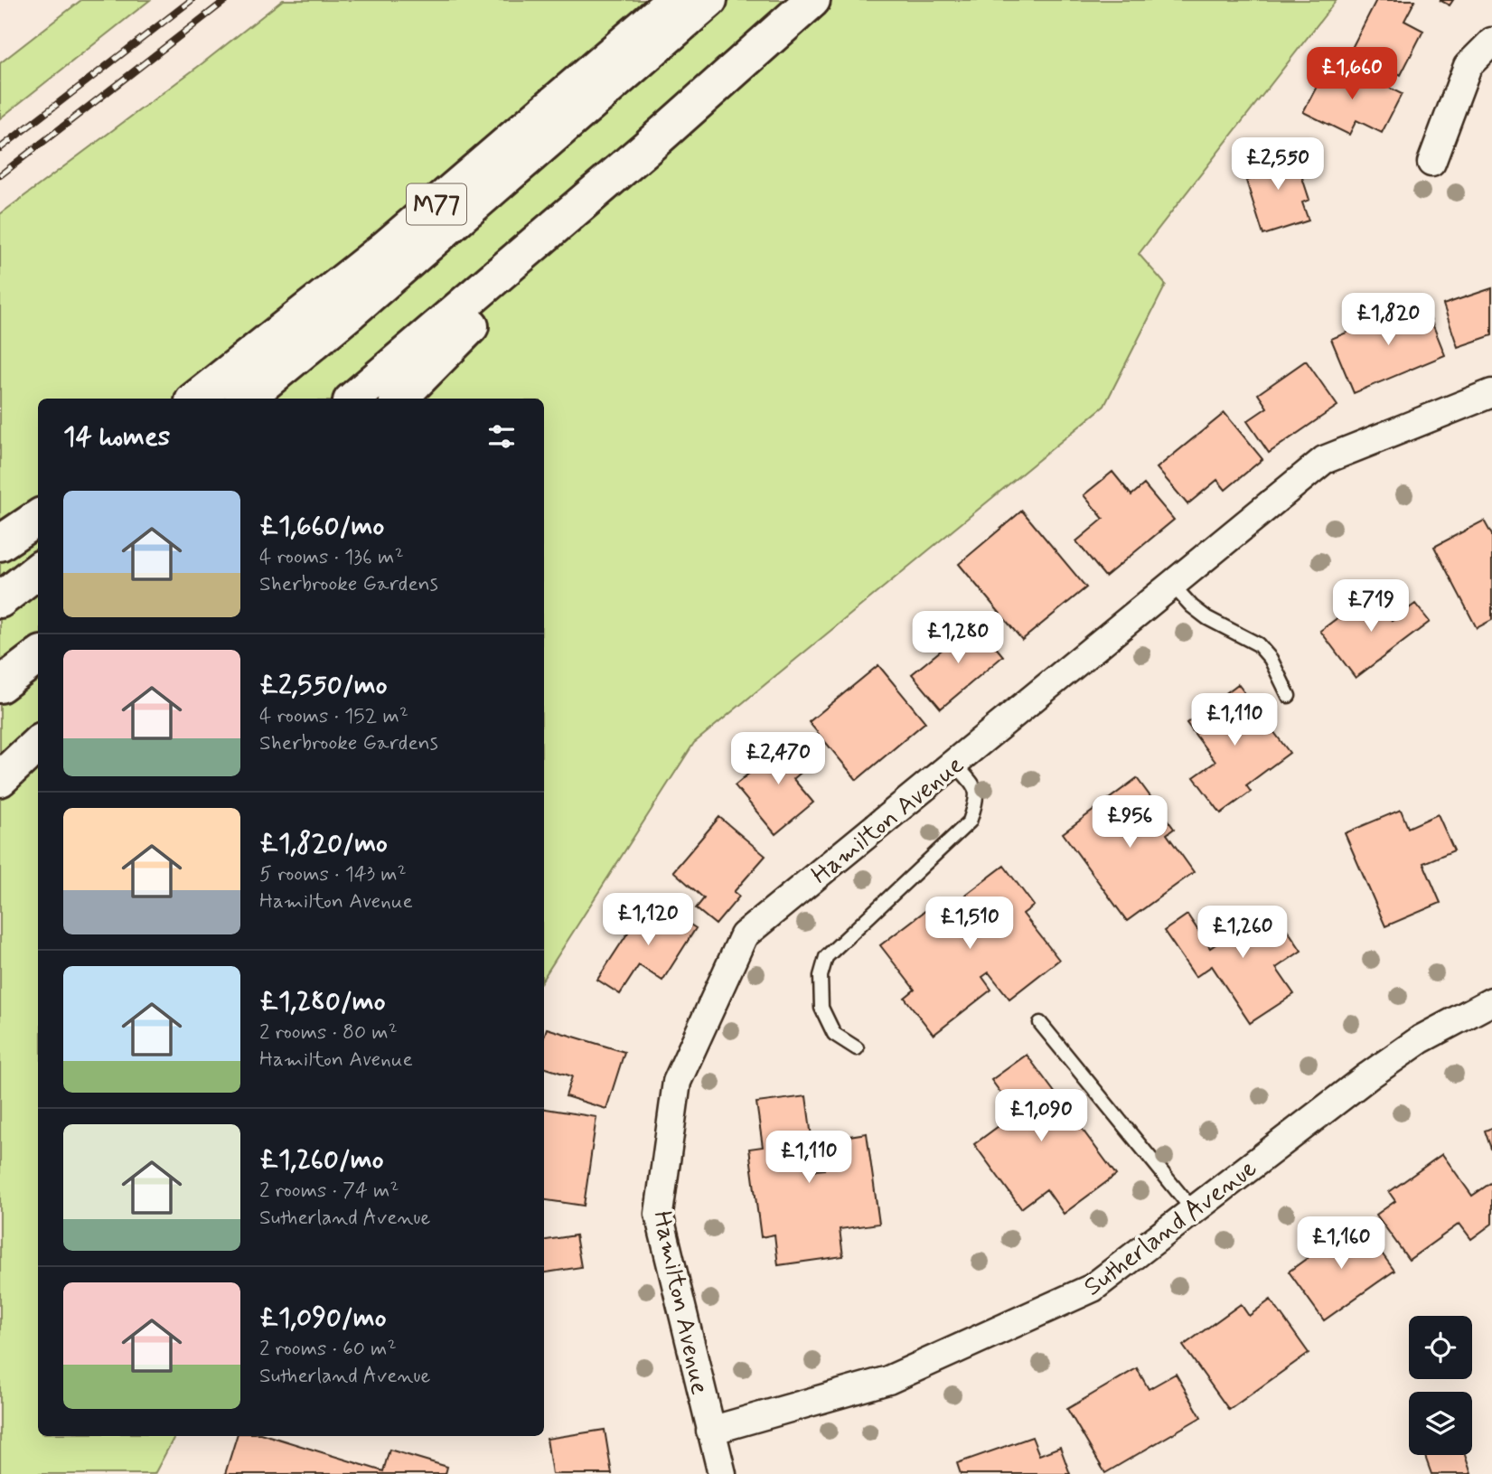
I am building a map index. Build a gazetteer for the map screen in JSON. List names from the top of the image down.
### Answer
{
  "streets": {
    "highway": ["M77"],
    "street": ["Hamilton Avenue", "Sutherland Avenue"]
  },
  "crossings": [
    ["Hamilton Avenue", "Sutherland Avenue"]
  ],
  "page": {
    "price": [
      "£1,660",
      "£2,550",
      "£1,820",
      "£719",
      "£1,280",
      "£1,110",
      "£2,470",
      "£956",
      "£1,120",
      "£1,510",
      "£1,260",
      "£1,090",
      "£1,110",
      "£1,160"
    ],
    "heading": "14 homes",
    "list": [
      {
        "name": "£1,660/mo",
        "note": "4 rooms · 136 m² · Sherbrooke Gardens"
      },
      {
        "name": "£2,550/mo",
        "note": "4 rooms · 152 m² · Sherbrooke Gardens"
      },
      {
        "name": "£1,820/mo",
        "note": "5 rooms · 143 m² · Hamilton Avenue"
      },
      {
        "name": "£1,280/mo",
        "note": "2 rooms · 80 m² · Hamilton Avenue"
      },
      {
        "name": "£1,260/mo",
        "note": "2 rooms · 74 m² · Sutherland Avenue"
      },
      {
        "name": "£1,090/mo",
        "note": "2 rooms · 60 m² · Sutherland Avenue"
      }
    ]
  }
}
